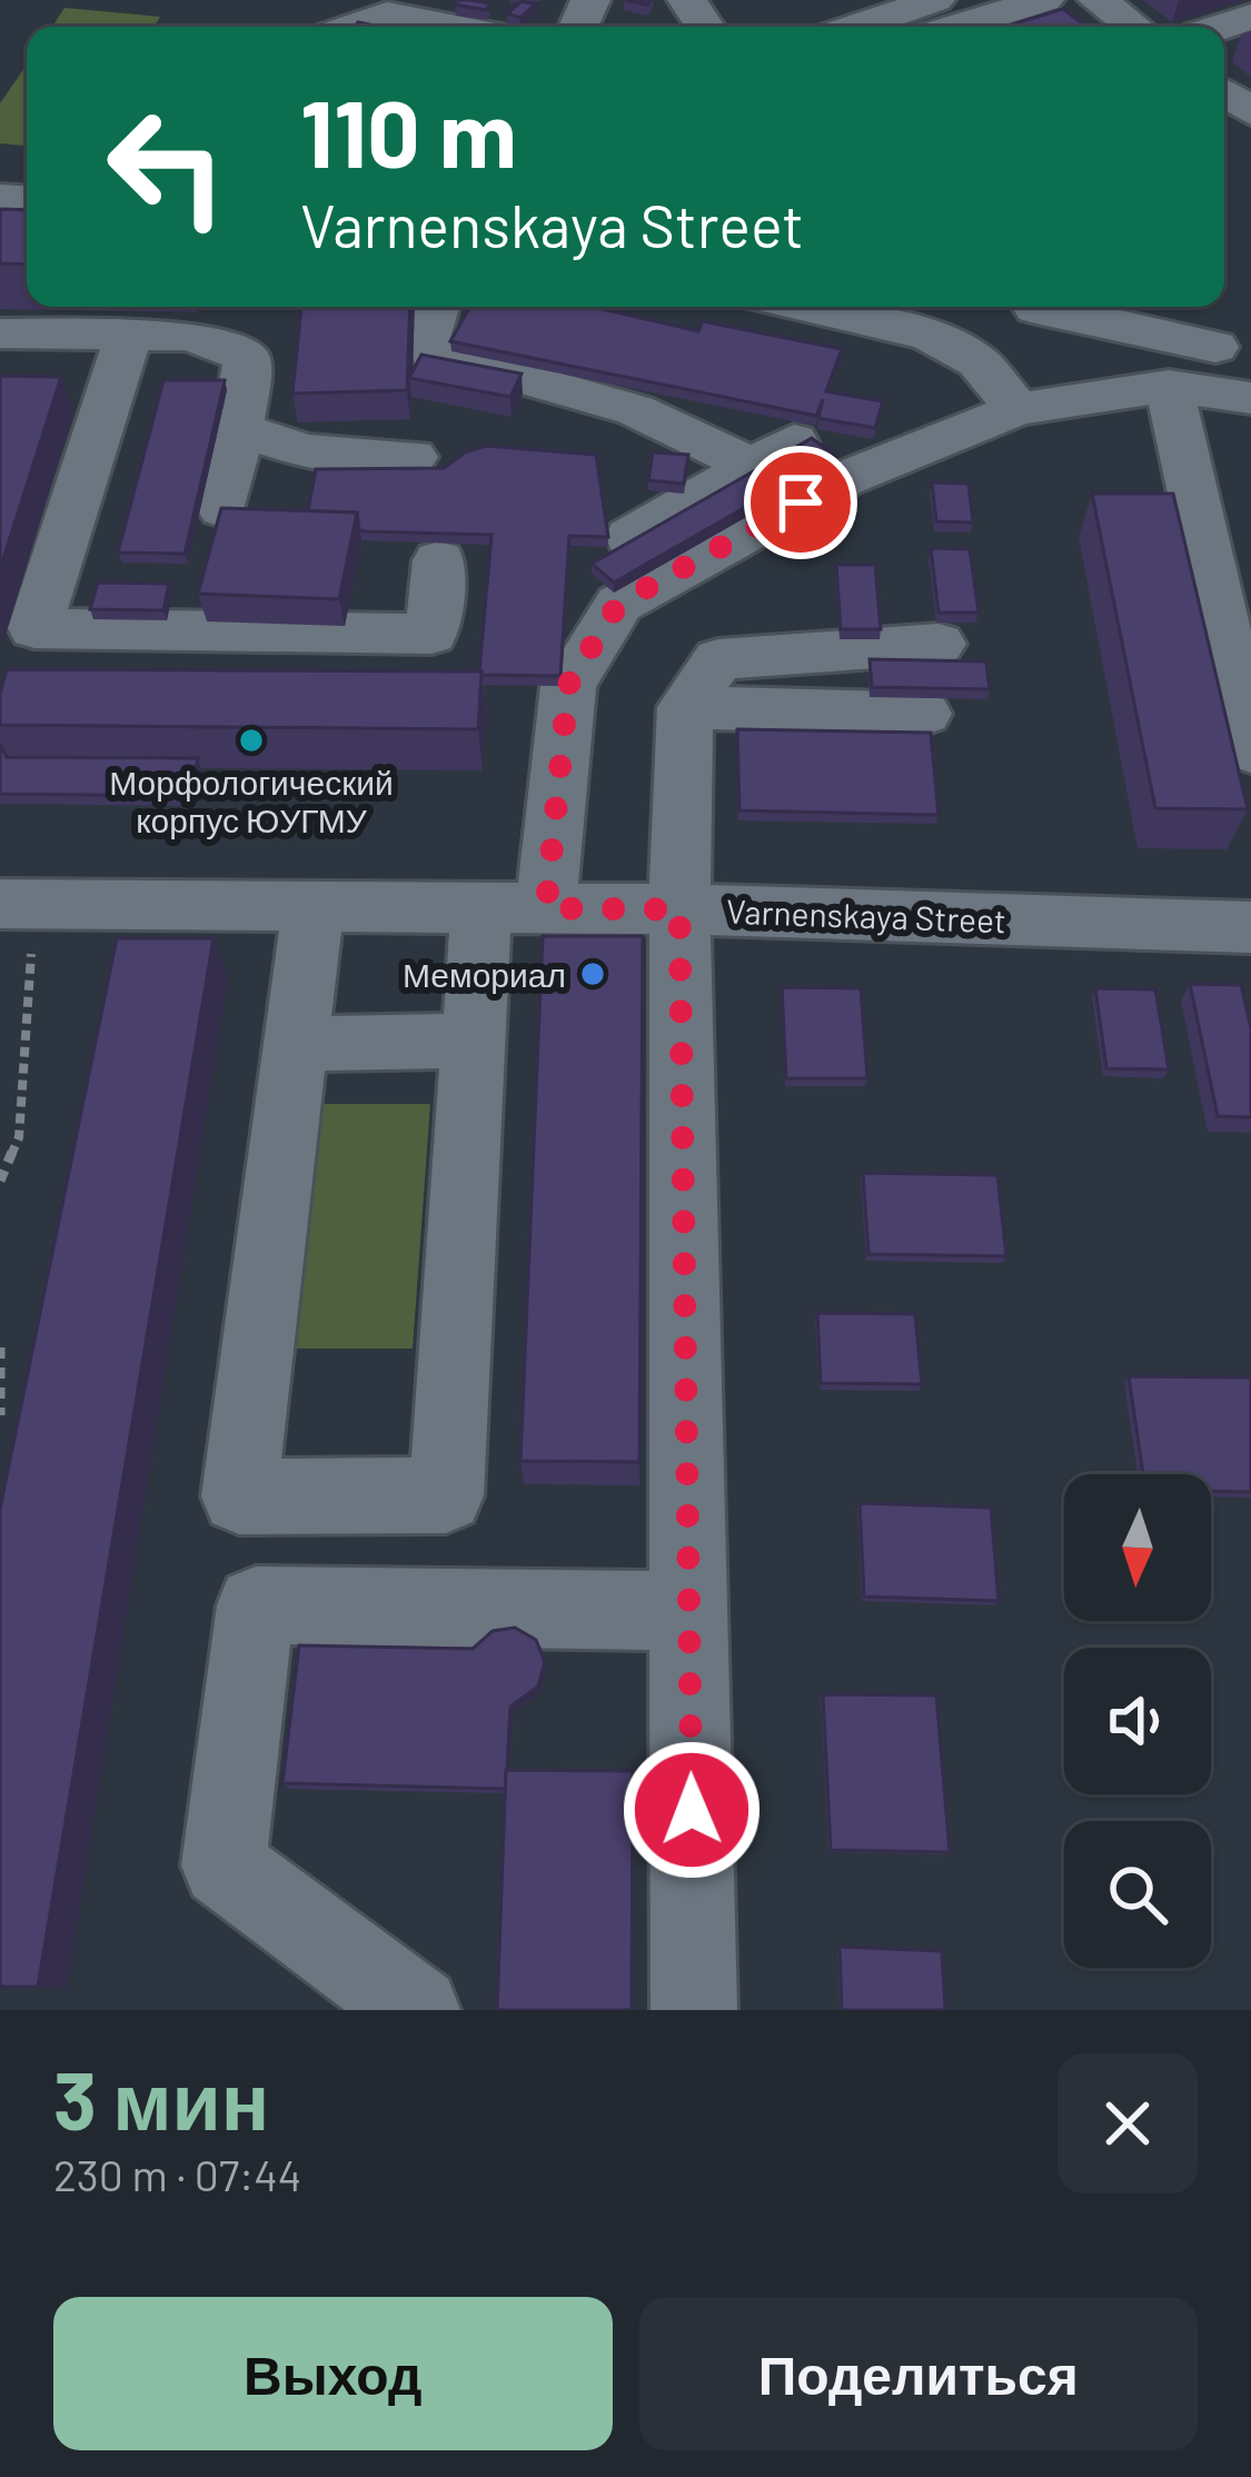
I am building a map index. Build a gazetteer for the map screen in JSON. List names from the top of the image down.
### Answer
{
  "streets": {
    "street": ["Varnenskaya Street"]
  },
  "places": ["Морфологический корпус ЮУГМУ", "Мемориал"],
  "north": "bottom",
  "page": {
    "turn": ["110 m", "Varnenskaya Street"],
    "heading": ["3 мин", "230 m · 07:44"],
    "buttons": ["Выход", "Поделиться"]
  }
}
